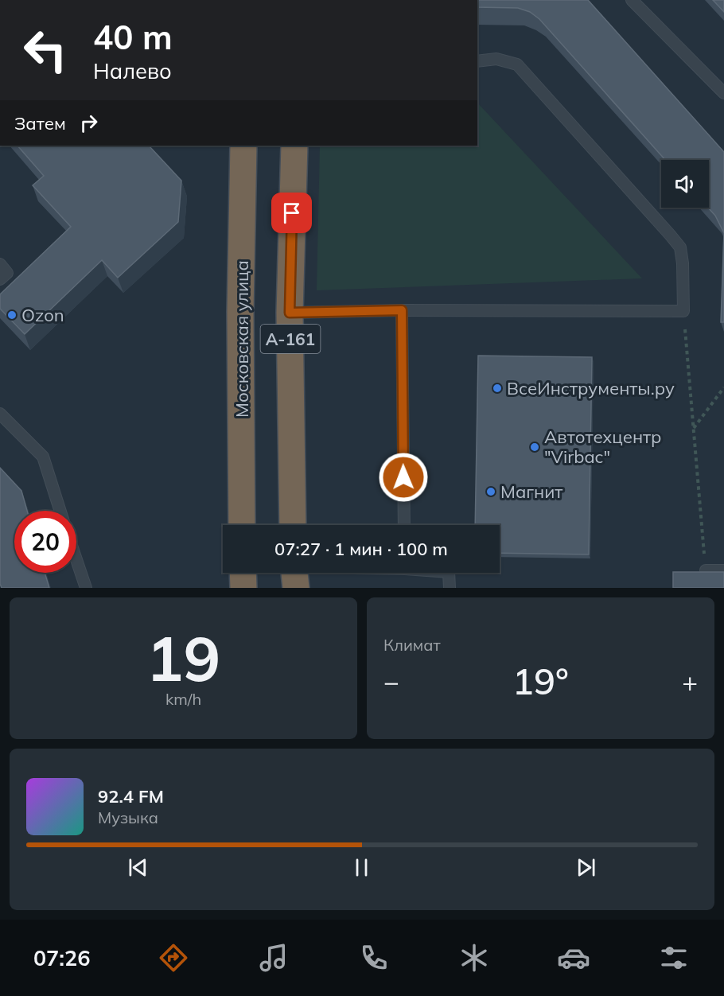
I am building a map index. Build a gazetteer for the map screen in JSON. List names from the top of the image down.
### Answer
{
  "streets": {
    "highway": ["Московская улица", "А-161"]
  },
  "places": [
    "Ozon",
    "ВсеИнструменты.ру",
    "Автотехцентр \"Virbac\"",
    "Магнит"
  ],
  "page": {
    "turn": ["40 m", "Налево"],
    "then": "Затем",
    "limit": "20",
    "trip": "07:27 · 1 мин · 100 m",
    "tile": [
      ["19", "km/h"],
      "Климат"
    ],
    "heat": ["−", "19°", "+"],
    "song": ["92.4 FM", "Музыка"],
    "tabs": "07:26"
  }
}
